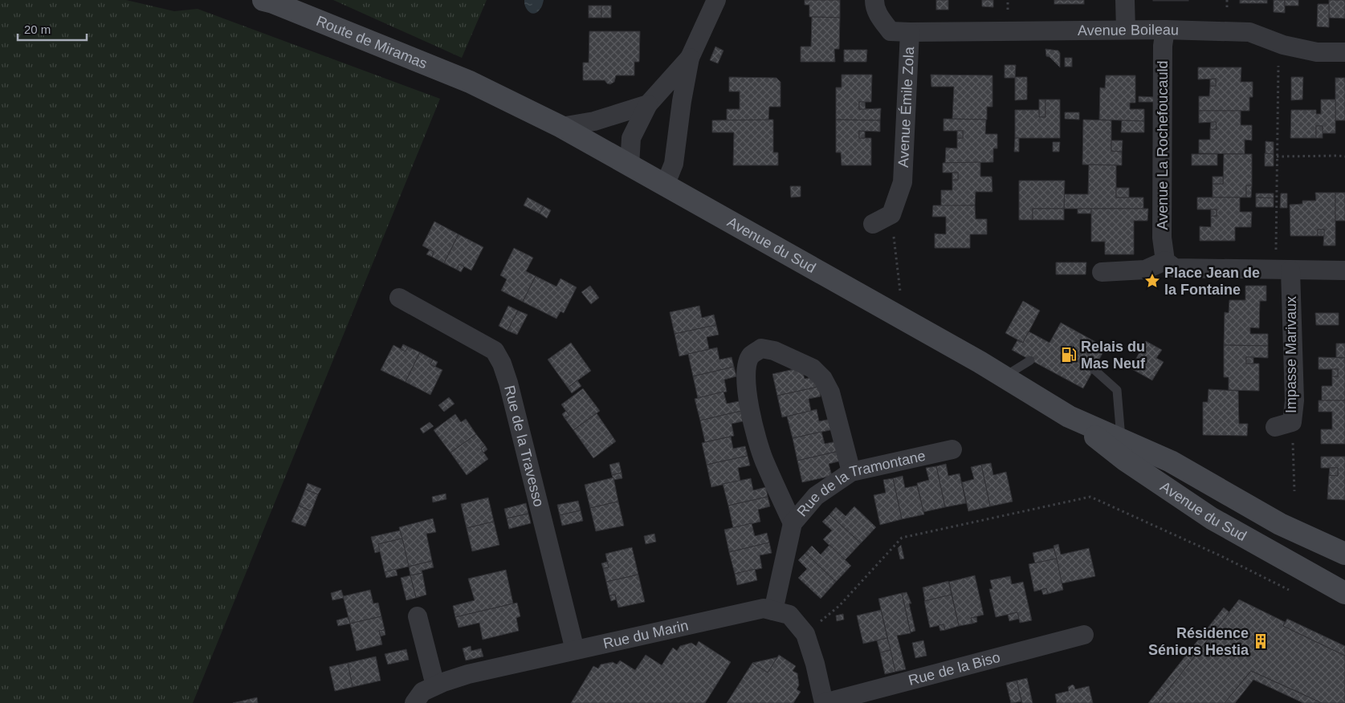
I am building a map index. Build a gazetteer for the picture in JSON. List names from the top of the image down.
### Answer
{
  "streets": {
    "main road": ["Route de Miramas", "Avenue du Sud"],
    "street": [
      "Avenue Boileau",
      "Avenue Émile Zola",
      "Avenue La Rochefoucauld",
      "Impasse Marivaux",
      "Rue de la Travesso",
      "Rue de la Tramontane",
      "Rue du Marin",
      "Rue de la Biso"
    ]
  },
  "crossings": [
    ["Avenue Boileau", "Avenue Émile Zola"],
    ["Avenue Boileau", "Avenue La Rochefoucauld"],
    ["Route de Miramas", "Avenue du Sud"],
    ["Rue de la Travesso", "Rue du Marin"],
    ["Rue de la Tramontane", "Rue du Marin"],
    ["Rue du Marin", "Rue de la Biso"]
  ],
  "places": {
    "place": ["Place Jean de la Fontaine"],
    "fuel station": ["Relais du Mas Neuf"],
    "building": ["Résidence Séniors Hestia"]
  },
  "scale_bar": "20 m"
}
